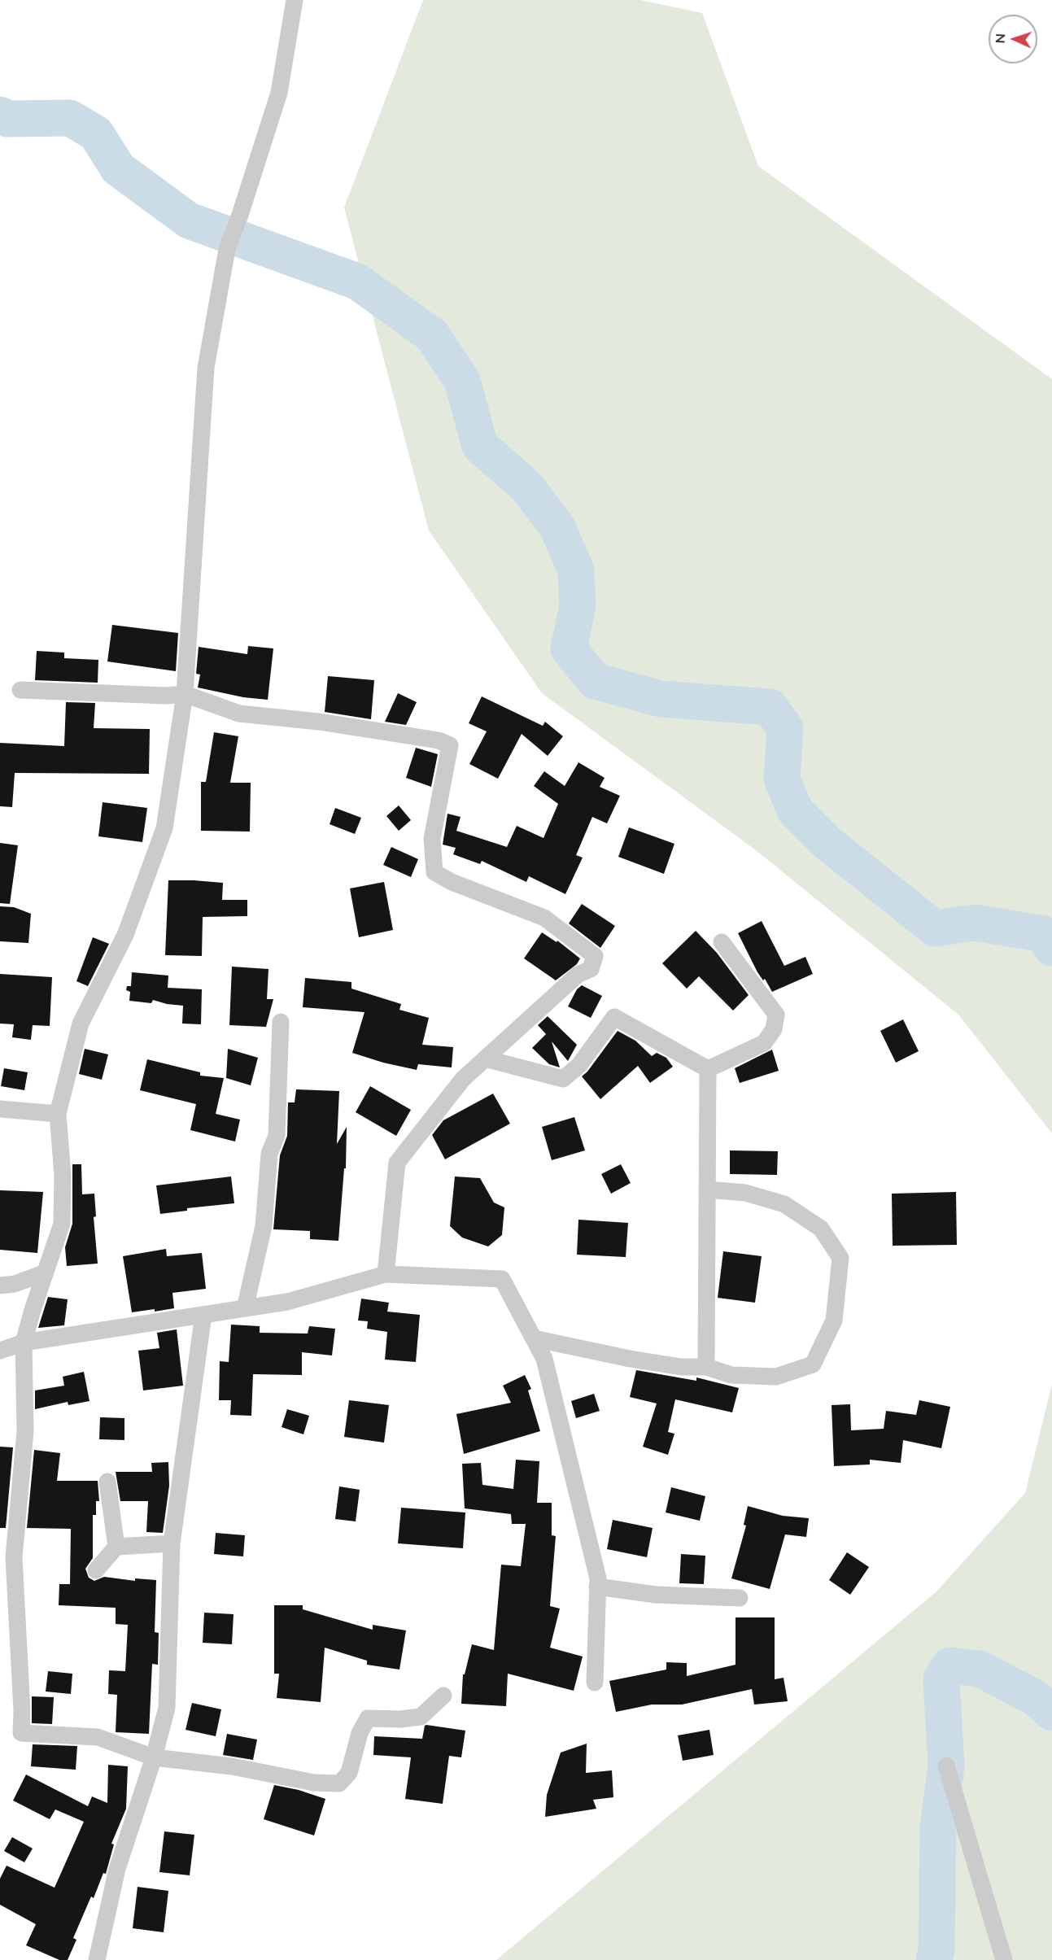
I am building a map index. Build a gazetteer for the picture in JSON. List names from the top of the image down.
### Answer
{
  "north": "left"
}
